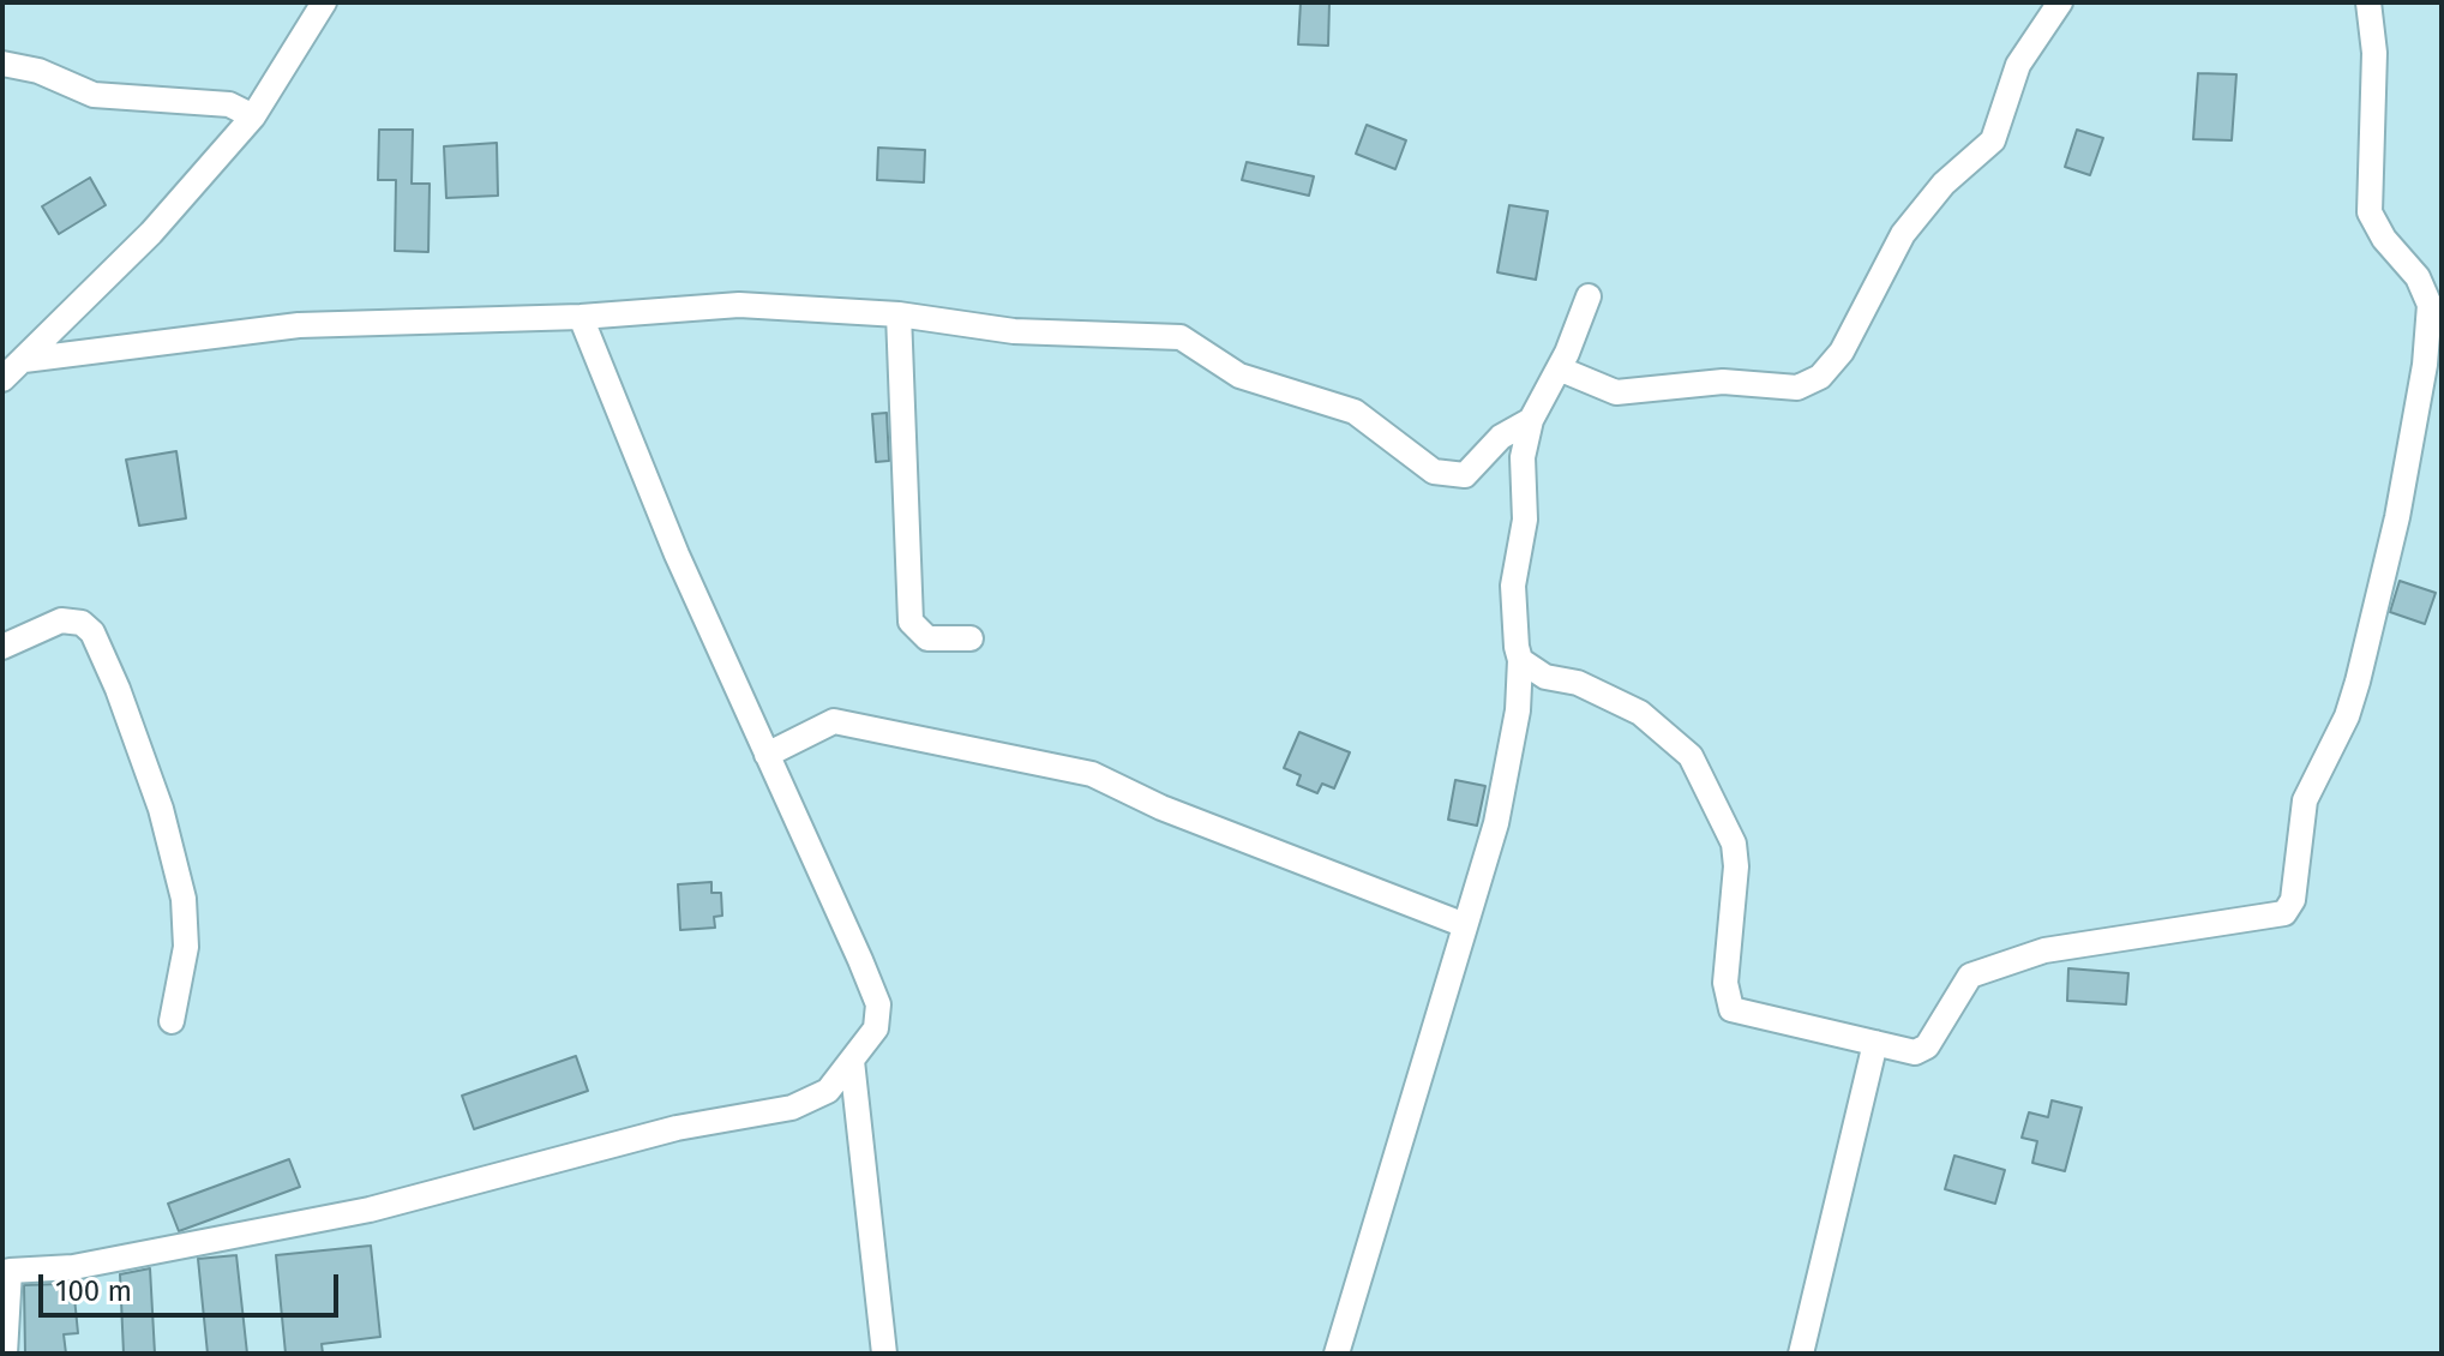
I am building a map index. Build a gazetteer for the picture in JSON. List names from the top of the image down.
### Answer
{
  "scale_bar": "100 m"
}
